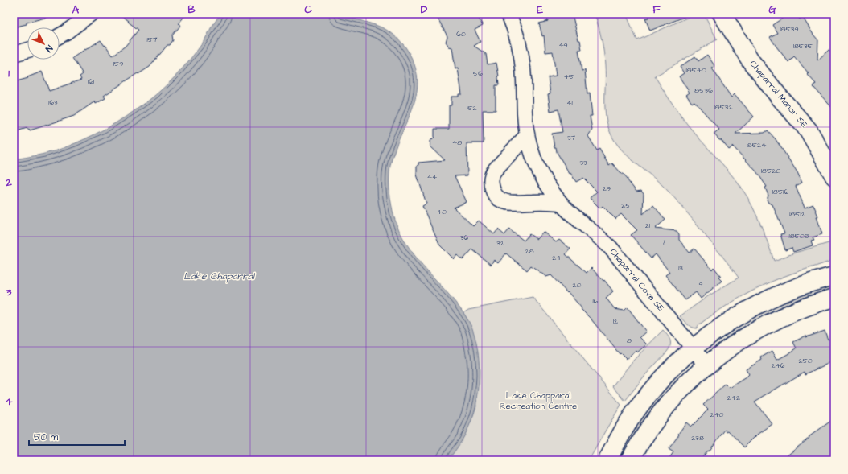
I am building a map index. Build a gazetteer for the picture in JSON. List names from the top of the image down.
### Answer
{
  "streets": {
    "street": ["Chaparral Manor SE", "Chaparral Cove SE"]
  },
  "water": ["Lake Chaparral"],
  "parks": ["Lake Chapparal Recreation Centre"],
  "house_numbers": [
    "18539",
    "60",
    "157",
    "49",
    "18535",
    "159",
    "18540",
    "56",
    "45",
    "161",
    "18536",
    "163",
    "41",
    "18532",
    "52",
    "37",
    "48",
    "18524",
    "33",
    "18520",
    "44",
    "29",
    "18516",
    "25",
    "40",
    "18512",
    "21",
    "18508",
    "36",
    "17",
    "32",
    "28",
    "24",
    "13",
    "9",
    "20",
    "16",
    "12",
    "8",
    "250",
    "246",
    "242",
    "240",
    "238"
  ],
  "scale_bar": "50 m",
  "north": "bottom right",
  "grid": {
    "columns": [
      "A",
      "B",
      "C",
      "D",
      "E",
      "F",
      "G"
    ],
    "rows": [
      "1",
      "2",
      "3",
      "4"
    ]
  }
}
